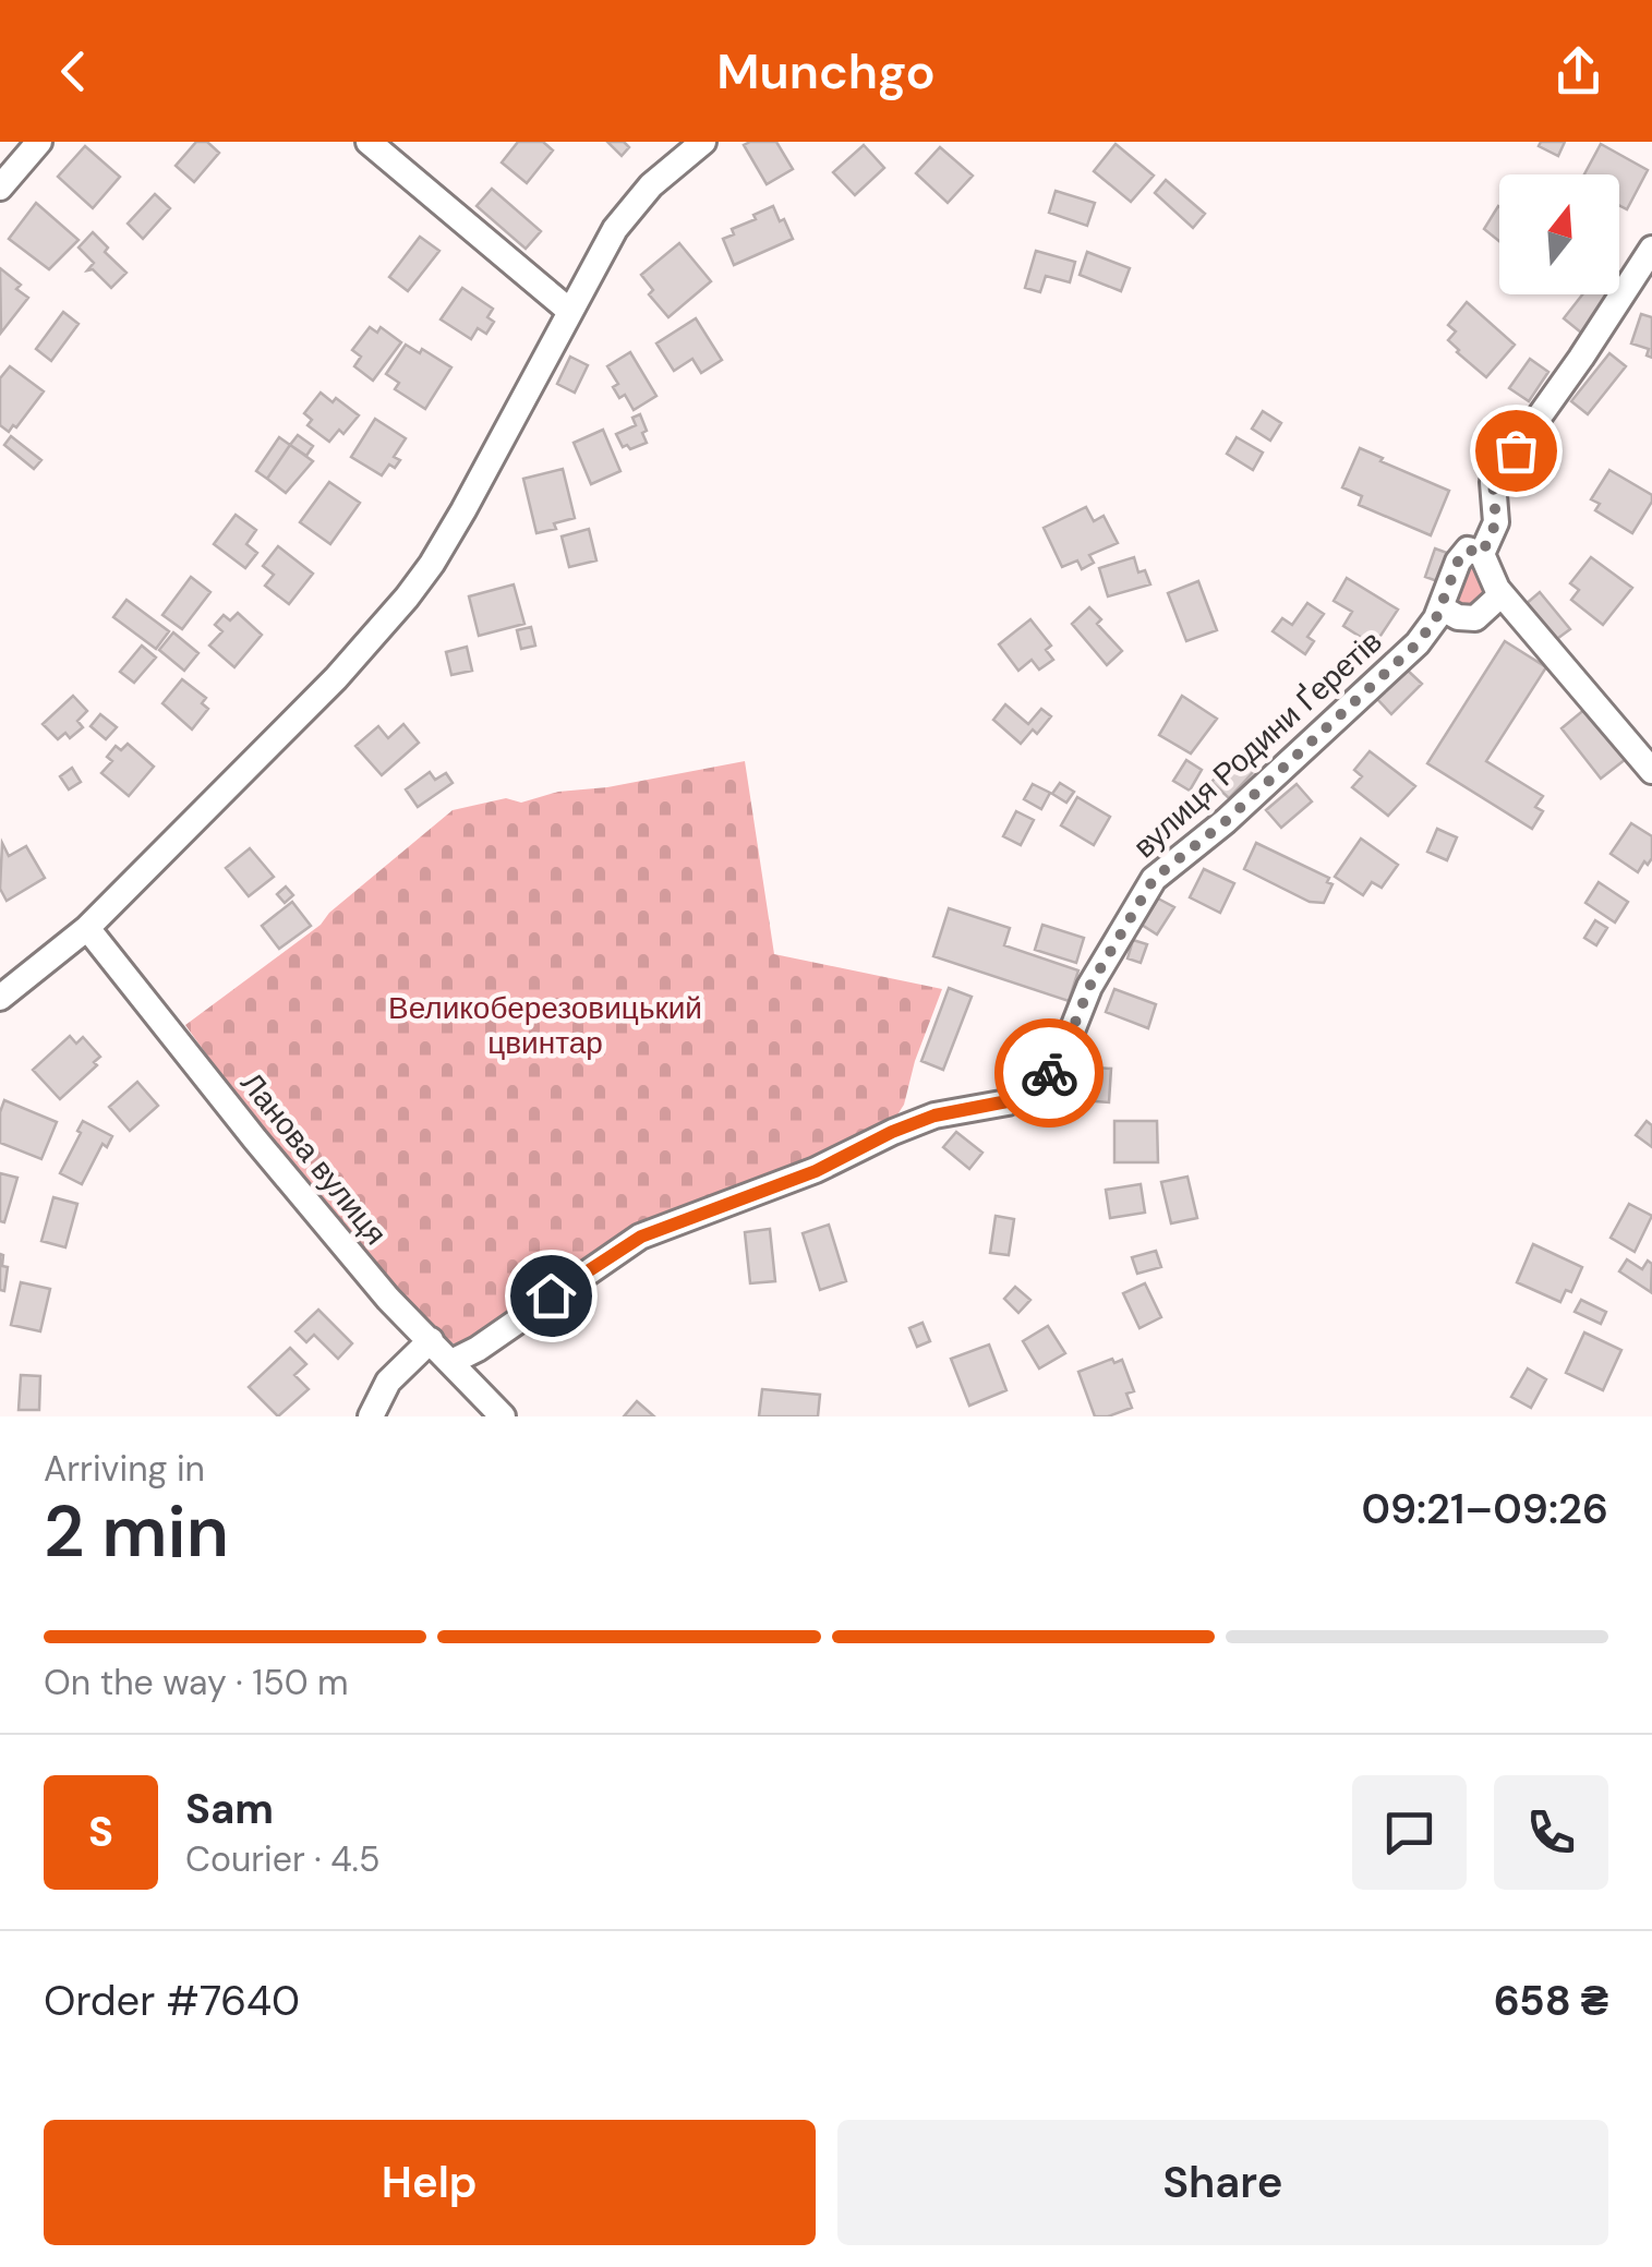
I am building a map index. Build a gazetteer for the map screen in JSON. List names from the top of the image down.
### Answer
{
  "streets": {
    "street": ["вулиця Родини Ґеретів", "Ланова вулиця"]
  },
  "crossings": [
    ["вулиця Родини Ґеретів", "Ланова вулиця"]
  ],
  "parks": ["Великоберезовицький цвинтар"],
  "north": "top",
  "page": {
    "header": "Munchgo",
    "heading": ["2 min", "Arriving in", "09:21–09:26"],
    "panel": [
      "Sam",
      "Courier · 4.5",
      "Order #7640",
      "658 ₴"
    ],
    "bar": "On the way · 150 m",
    "round": "S",
    "buttons": ["Help", "Share"]
  }
}
